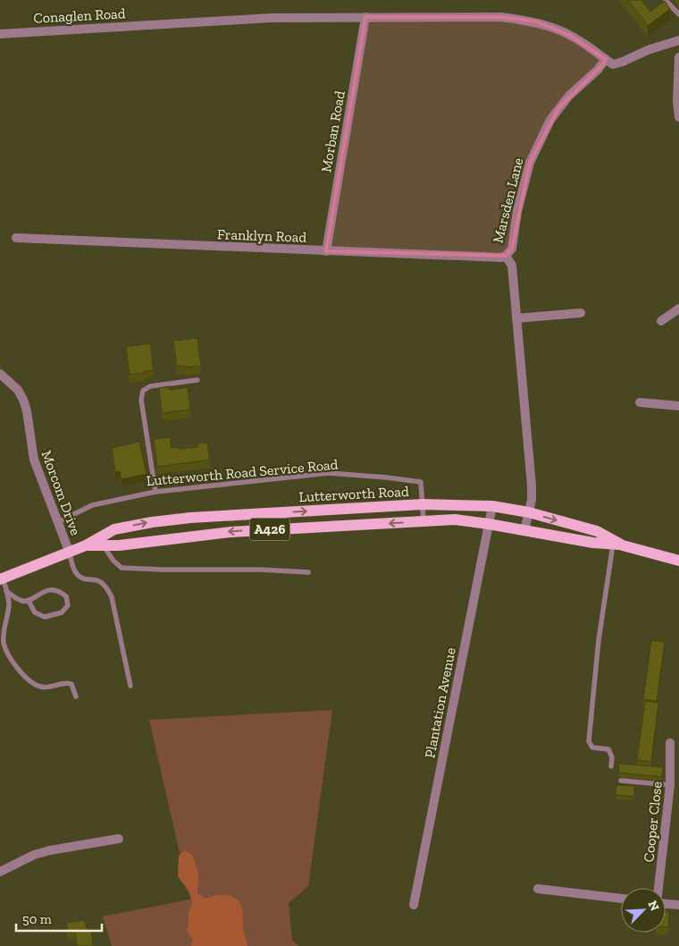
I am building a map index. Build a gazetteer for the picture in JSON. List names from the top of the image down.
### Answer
{
  "streets": {
    "main road": ["Lutterworth Road", "A426"],
    "street": [
      "Conaglen Road",
      "Morban Road",
      "Marsden Lane",
      "Franklyn Road",
      "Morcom Drive",
      "Plantation Avenue",
      "Cooper Close"
    ],
    "lane": ["Lutterworth Road Service Road"]
  },
  "crossings": [
    ["Conaglen Road", "Morban Road"],
    ["Conaglen Road", "Marsden Lane"],
    ["Morban Road", "Franklyn Road"],
    ["Marsden Lane", "Franklyn Road"],
    ["Marsden Lane", "Lutterworth Road"],
    ["Lutterworth Road Service Road", "Morcom Drive"],
    ["Lutterworth Road Service Road", "Lutterworth Road"],
    ["Morcom Drive", "Lutterworth Road"],
    ["Lutterworth Road", "Plantation Avenue"]
  ],
  "scale_bar": "50 m",
  "north": "top right"
}
